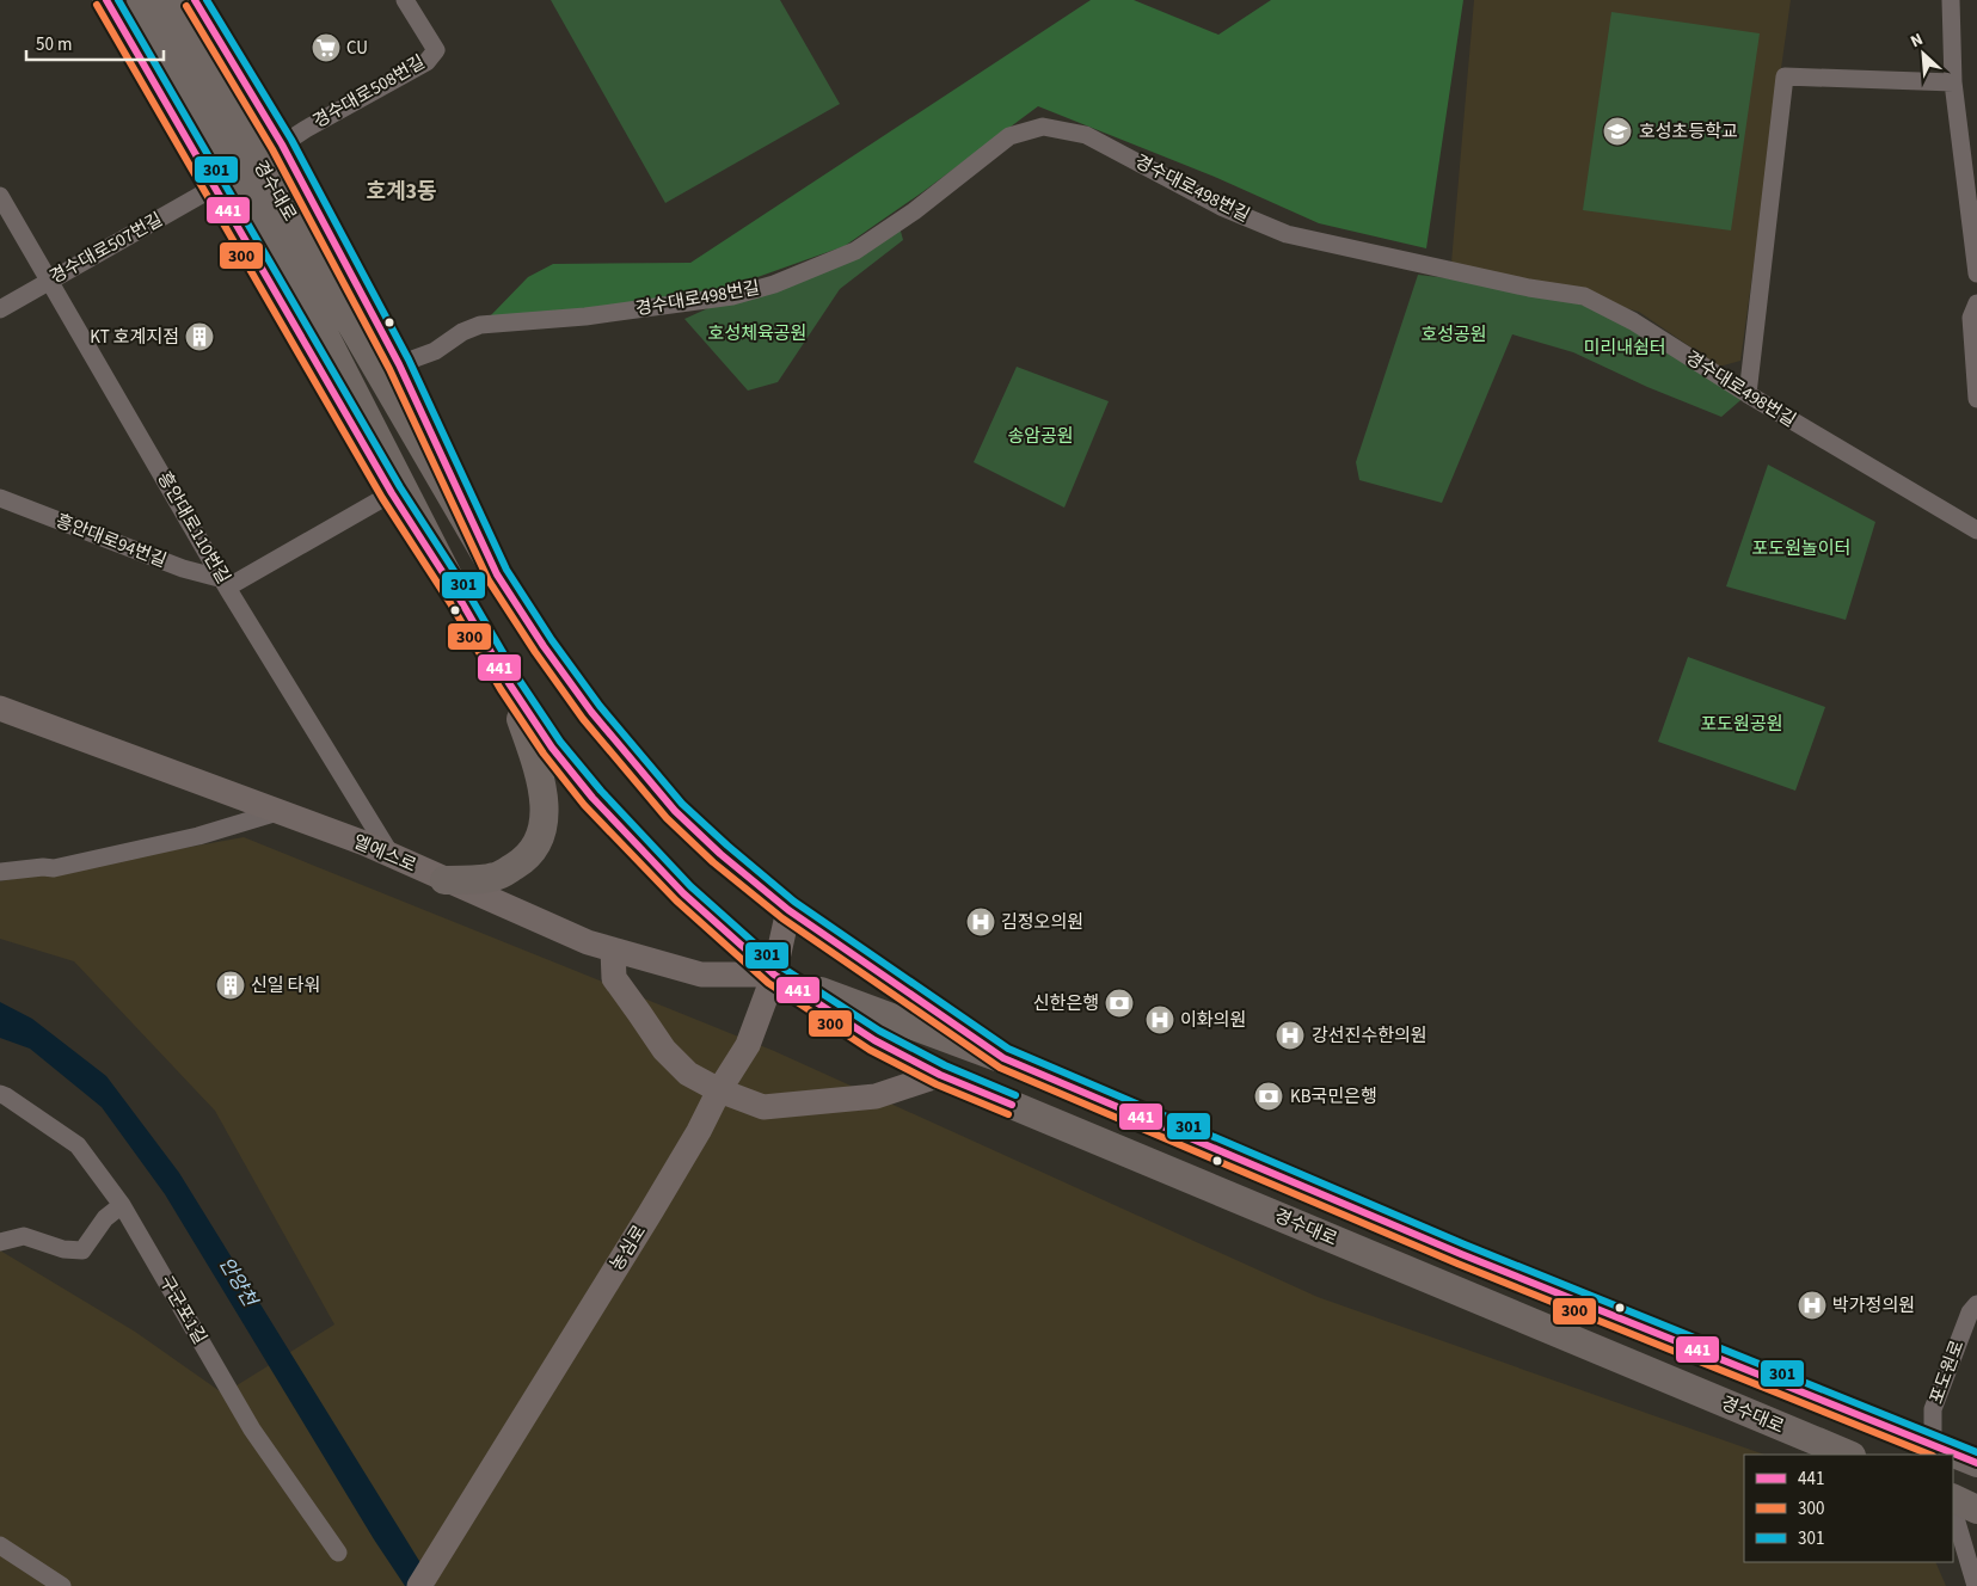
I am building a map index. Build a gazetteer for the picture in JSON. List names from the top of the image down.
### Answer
{
  "streets": {
    "main road": ["경수대로"],
    "street": [
      "경수대로508번길",
      "경수대로498번길",
      "경수대로507번길",
      "흥안대로110번길",
      "흥안대로94번길",
      "엘에스로",
      "농심로",
      "구군포1길",
      "포도원로"
    ]
  },
  "crossings": [
    ["경수대로", "엘에스로"],
    ["경수대로", "농심로"],
    ["경수대로", "포도원로"],
    ["경수대로507번길", "흥안대로110번길"],
    ["흥안대로110번길", "흥안대로94번길"],
    ["흥안대로110번길", "엘에스로"],
    ["엘에스로", "농심로"]
  ],
  "districts": ["호계3동"],
  "water": ["안양천"],
  "parks": [
    "호성체육공원",
    "호성공원",
    "미리내쉼터",
    "송암공원",
    "포도원놀이터",
    "포도원공원"
  ],
  "places": {
    "supermarket": ["CU"],
    "school or university": ["호성초등학교"],
    "building": ["KT 호계지점", "신일 타워"],
    "hospital": [
      "김정오의원",
      "이화의원",
      "강선진수한의원",
      "박가정의원"
    ],
    "bank": ["신한은행", "KB국민은행"]
  },
  "lines": ["transit line 441", "transit line 301", "transit line 300"],
  "legend": ["441", "300", "301"],
  "scale_bar": "50 m",
  "north": "top left"
}
